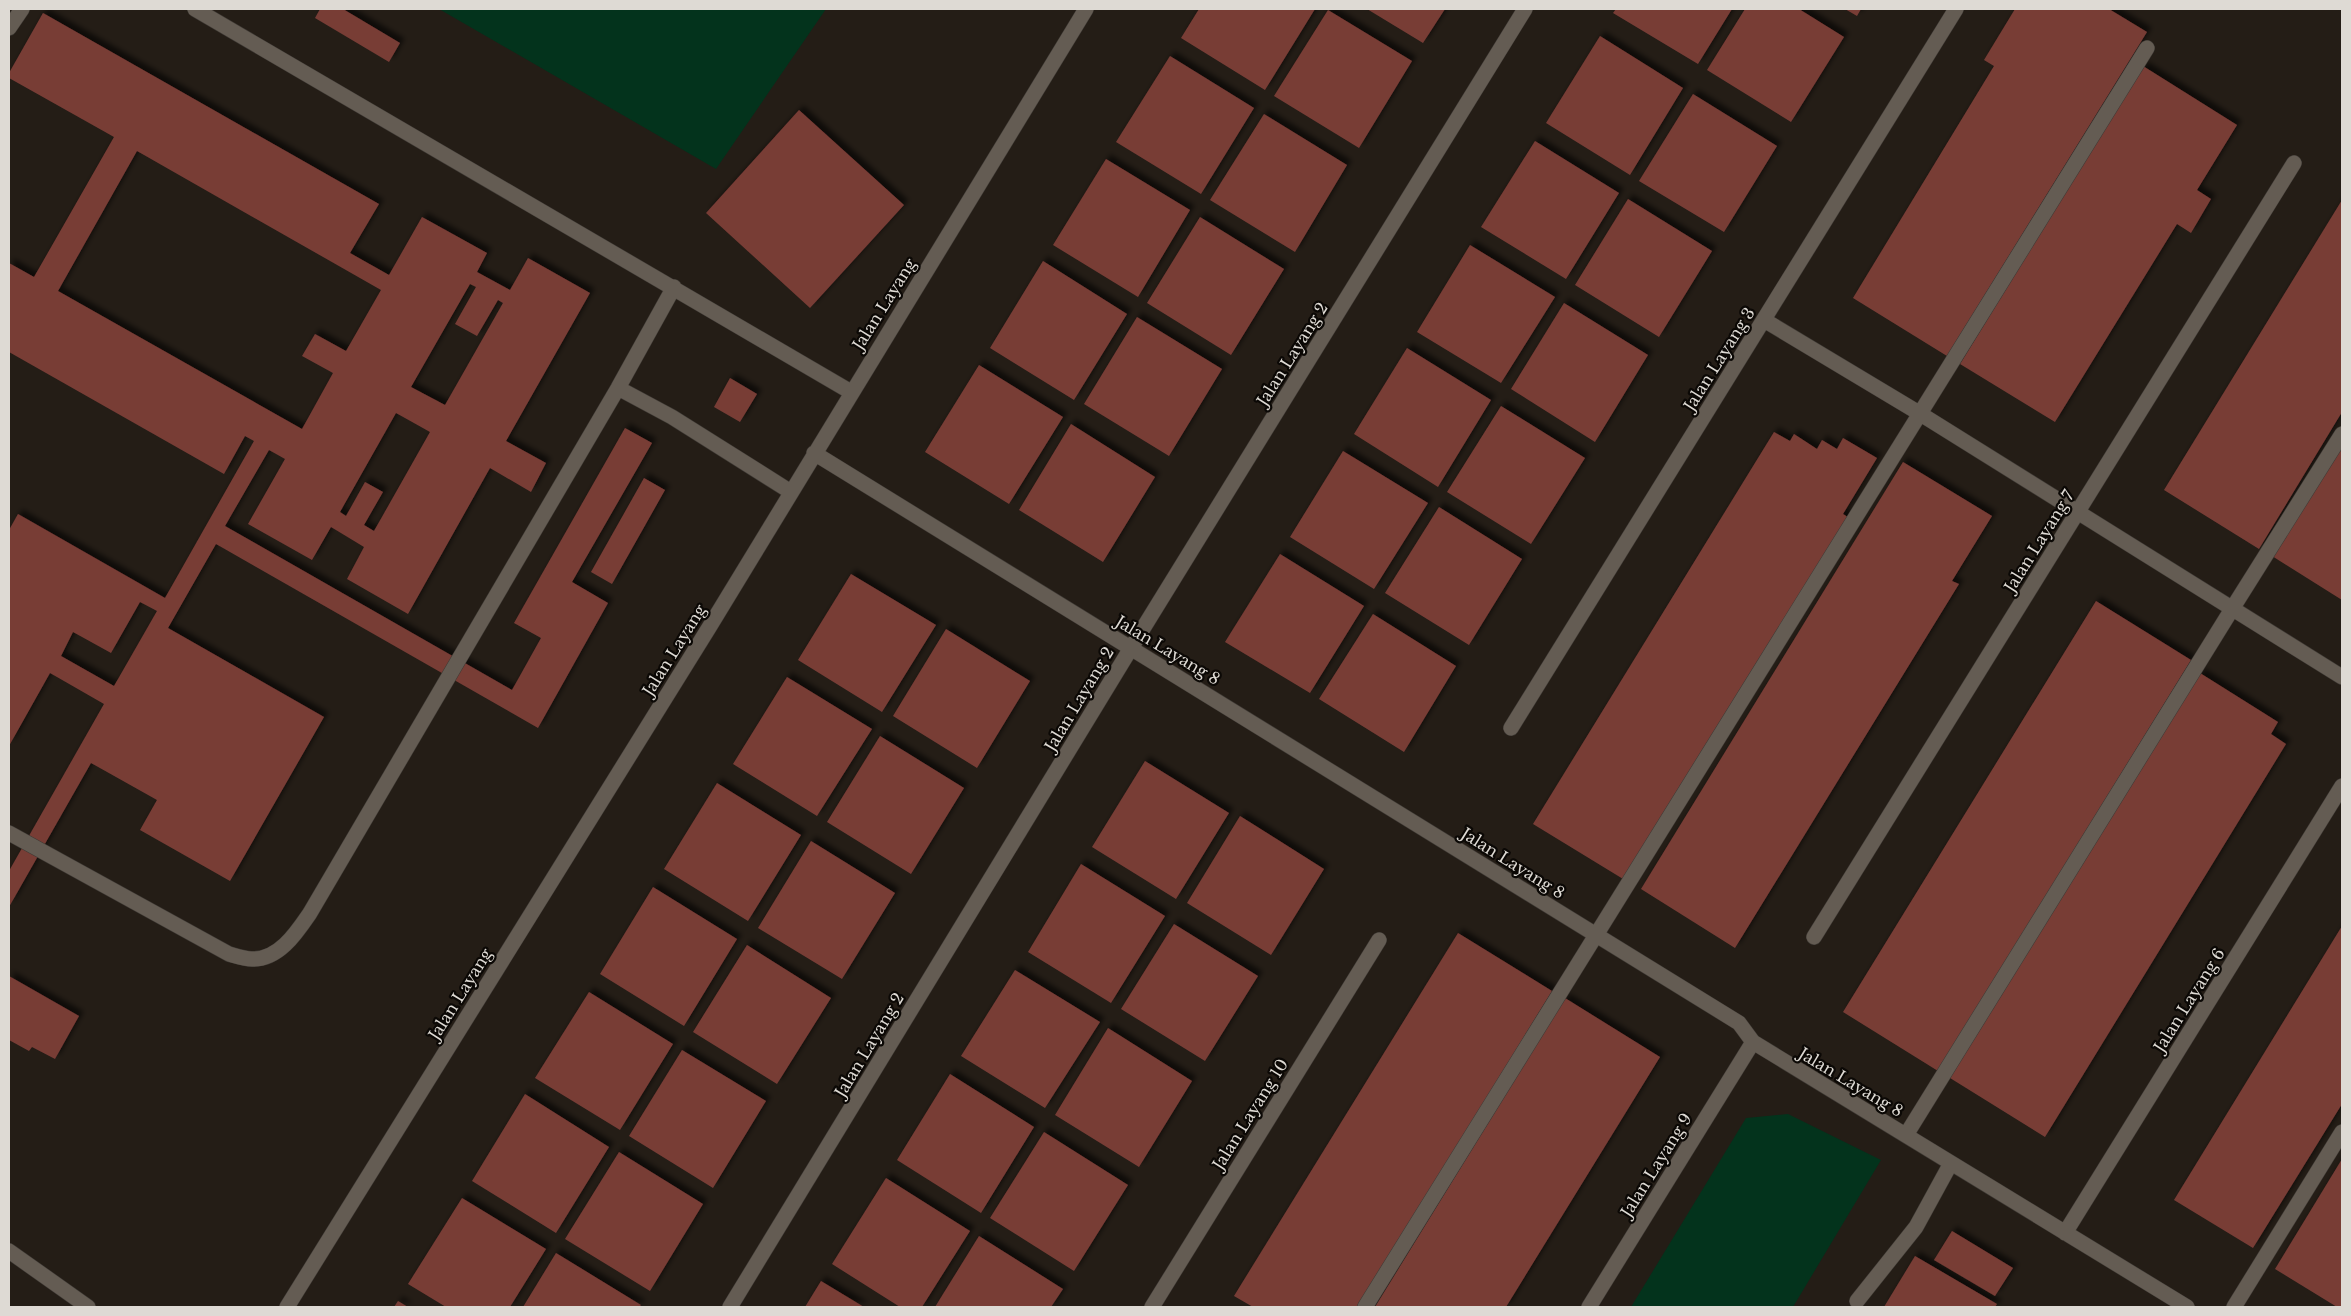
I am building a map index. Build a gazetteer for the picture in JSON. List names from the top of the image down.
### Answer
{
  "streets": {
    "street": [
      "Jalan Layang",
      "Jalan Layang 2",
      "Jalan Layang 3",
      "Jalan Layang 7",
      "Jalan Layang 8",
      "Jalan Layang 6",
      "Jalan Layang 10",
      "Jalan Layang 9"
    ]
  },
  "crossings": [
    ["Jalan Layang", "Jalan Layang 8"],
    ["Jalan Layang 2", "Jalan Layang 8"],
    ["Jalan Layang 8", "Jalan Layang 6"],
    ["Jalan Layang 8", "Jalan Layang 9"]
  ]
}
